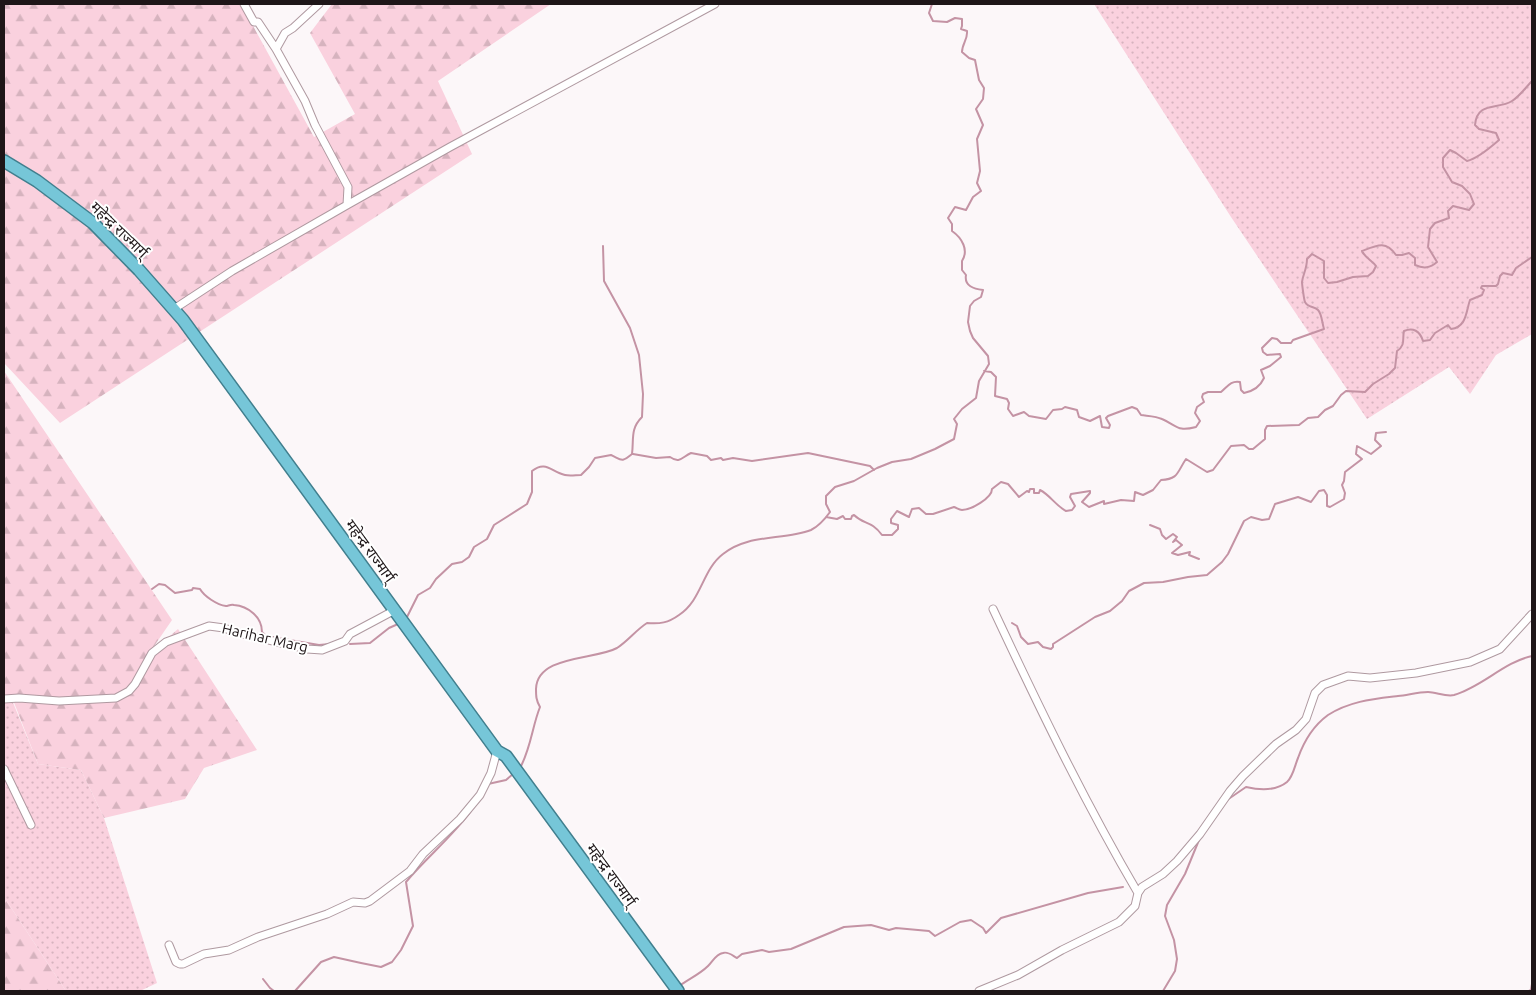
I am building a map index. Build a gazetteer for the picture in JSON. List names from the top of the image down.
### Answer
{
  "streets": {
    "highway": ["महेन्द्र राज्मार्ग्"],
    "street": ["Harihar Marg"]
  },
  "crossings": [
    ["महेन्द्र राज्मार्ग्", "Harihar Marg"]
  ]
}
